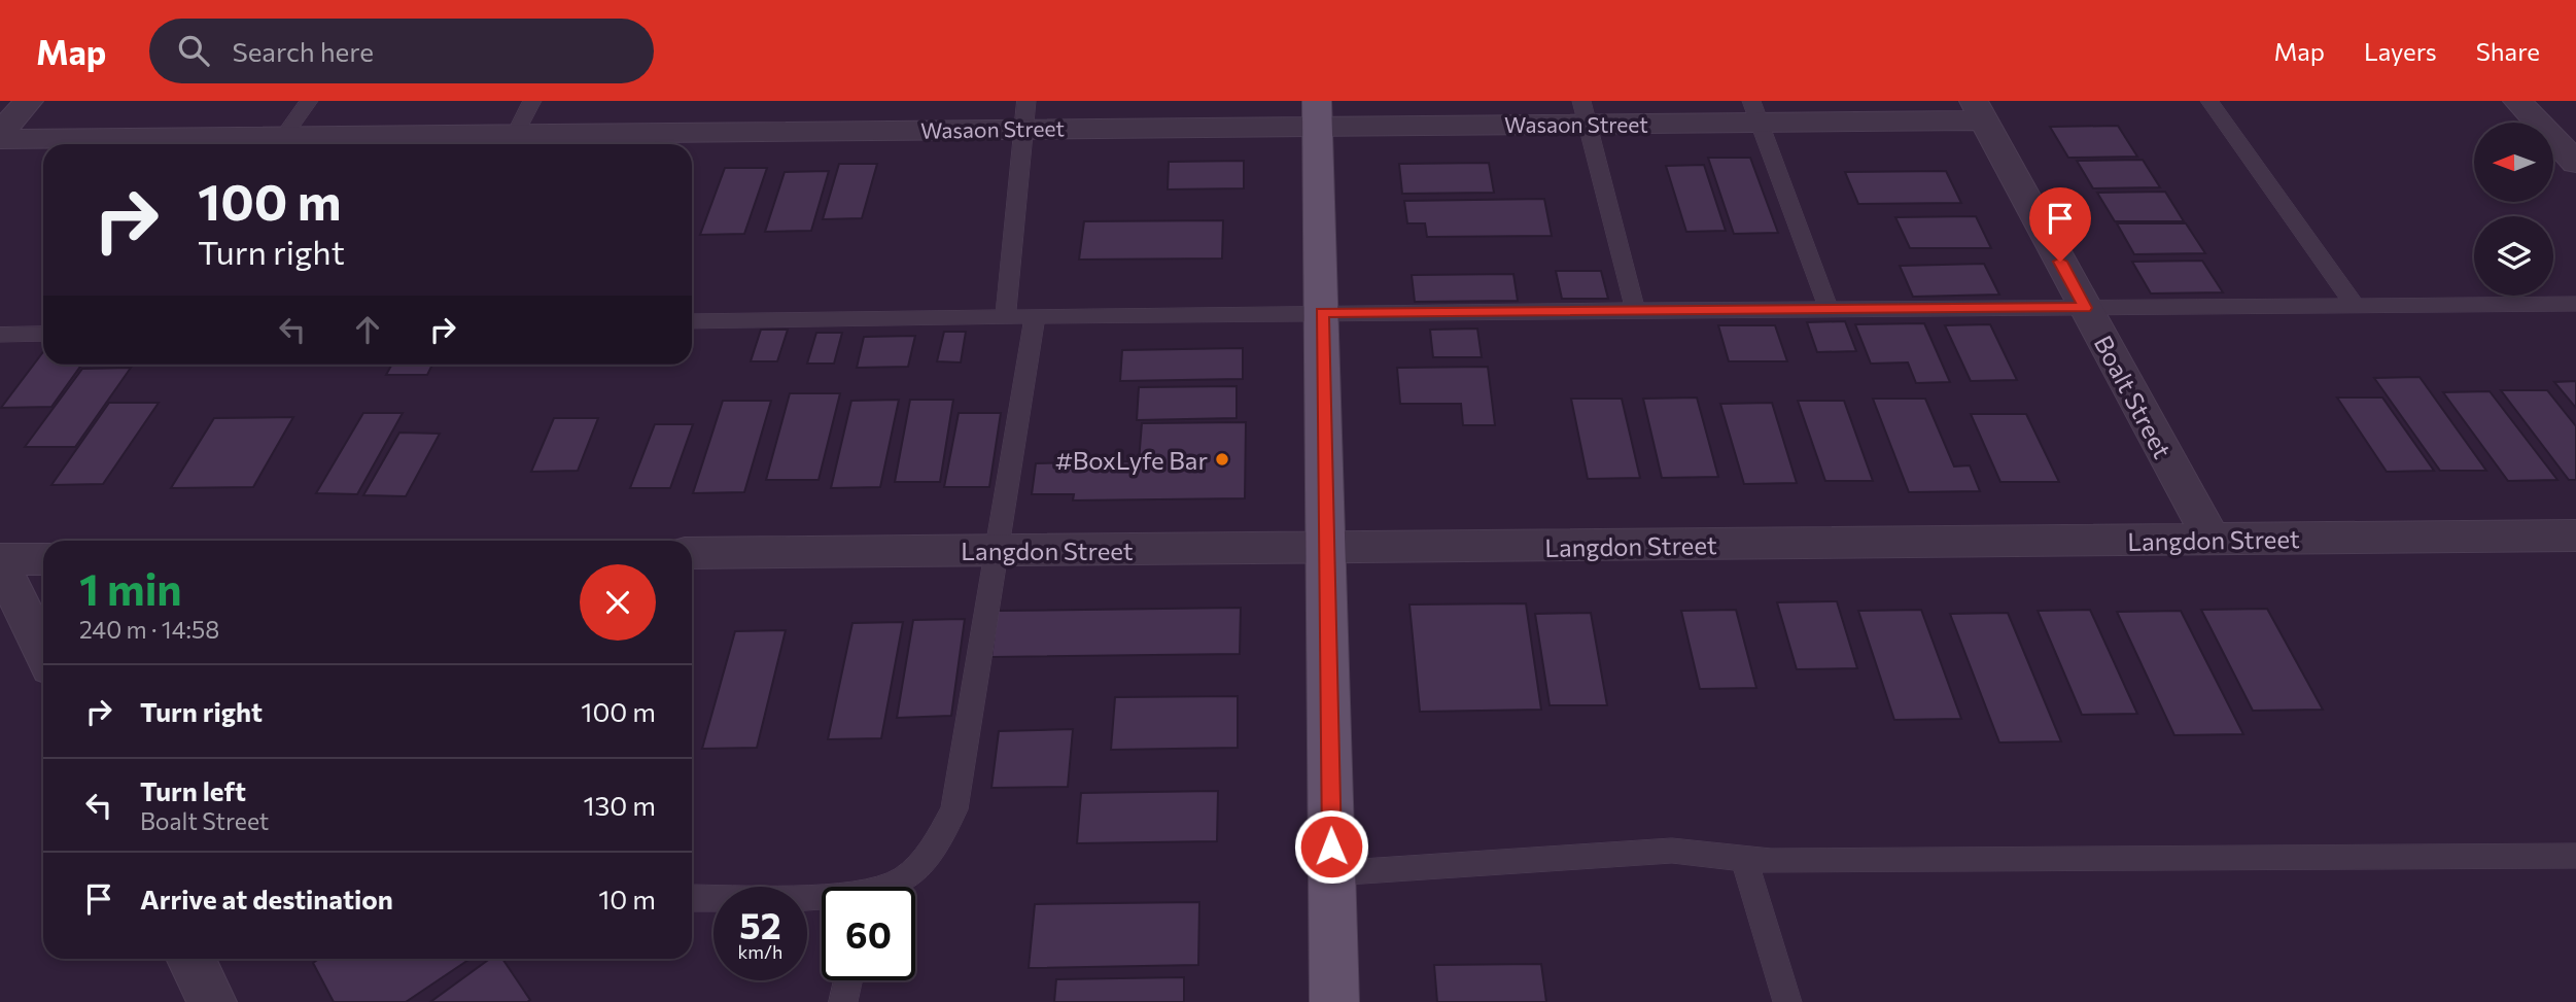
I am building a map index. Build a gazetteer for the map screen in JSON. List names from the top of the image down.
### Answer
{
  "streets": {
    "street": ["Wasaon Street", "Boalt Street", "Langdon Street"]
  },
  "crossings": [
    ["Wasaon Street", "Boalt Street"],
    ["Boalt Street", "Langdon Street"]
  ],
  "places": ["#BoxLyfe Bar"],
  "north": "left",
  "page": {
    "header": "Map",
    "search": "Search here",
    "nav": ["Map", "Layers", "Share"],
    "turn": ["100 m", "Turn right"],
    "heading": ["1 min", "240 m · 14:58"],
    "list": [
      {
        "name": "Turn right",
        "value": "100 m"
      },
      {
        "name": "Turn left",
        "note": "Boalt Street",
        "value": "130 m"
      },
      {
        "name": "Arrive at destination",
        "value": "10 m"
      }
    ],
    "speed": "52 km/h",
    "limit": "60"
  }
}
